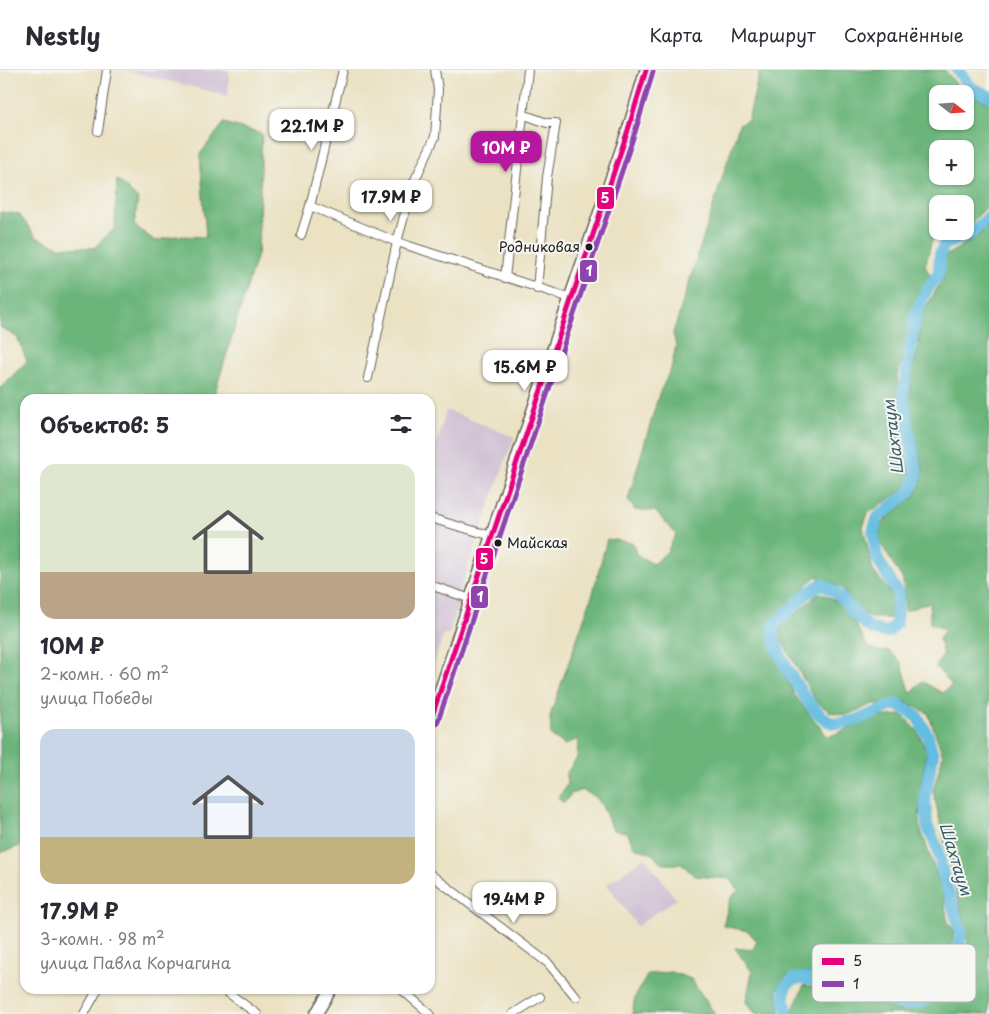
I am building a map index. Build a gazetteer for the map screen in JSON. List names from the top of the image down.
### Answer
{
  "water": ["Шахтаум"],
  "places": ["Родниковая", "Майская"],
  "lines": ["transit line 5", "transit line 1"],
  "legend": ["5", "1"],
  "north": "right",
  "page": {
    "header": "Nestly",
    "nav": ["Карта", "Маршрут", "Сохранённые"],
    "map_buttons": ["+", "−"],
    "price": [
      "22.1M ₽",
      "10M ₽",
      "17.9M ₽",
      "15.6M ₽",
      "19.4M ₽"
    ],
    "heading": "Объектов: 5",
    "list": [
      {
        "name": "10M ₽",
        "note": "2-комн. · 60 m² · улица Победы"
      },
      {
        "name": "17.9M ₽",
        "note": "3-комн. · 98 m² · улица Павла Корчагина"
      }
    ]
  }
}
